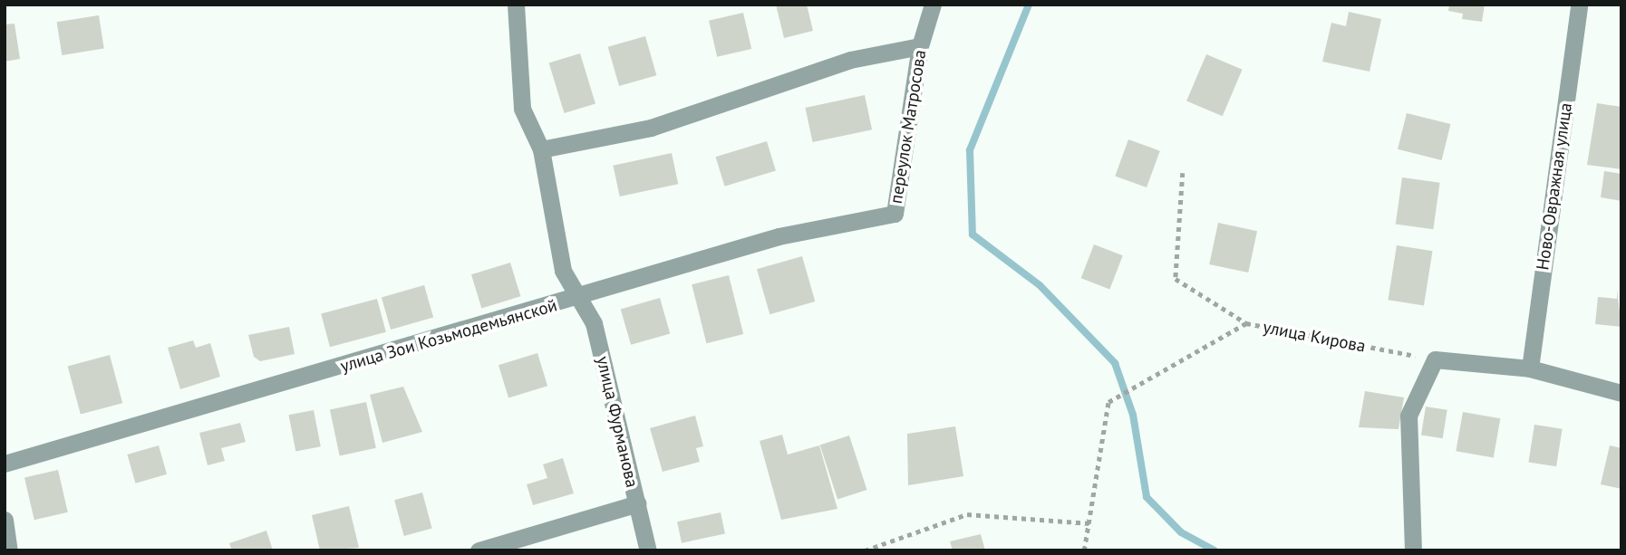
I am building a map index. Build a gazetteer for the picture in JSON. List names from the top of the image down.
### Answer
{
  "streets": {
    "street": [
      "переулок Матросова",
      "Ново-Овражная улица",
      "улица Зои Козьмодемьянской",
      "улица Фурманова"
    ],
    "path": ["улица Кирова"]
  },
  "crossings": [
    ["переулок Матросова", "улица Зои Козьмодемьянской"],
    ["улица Зои Козьмодемьянской", "улица Фурманова"]
  ]
}
